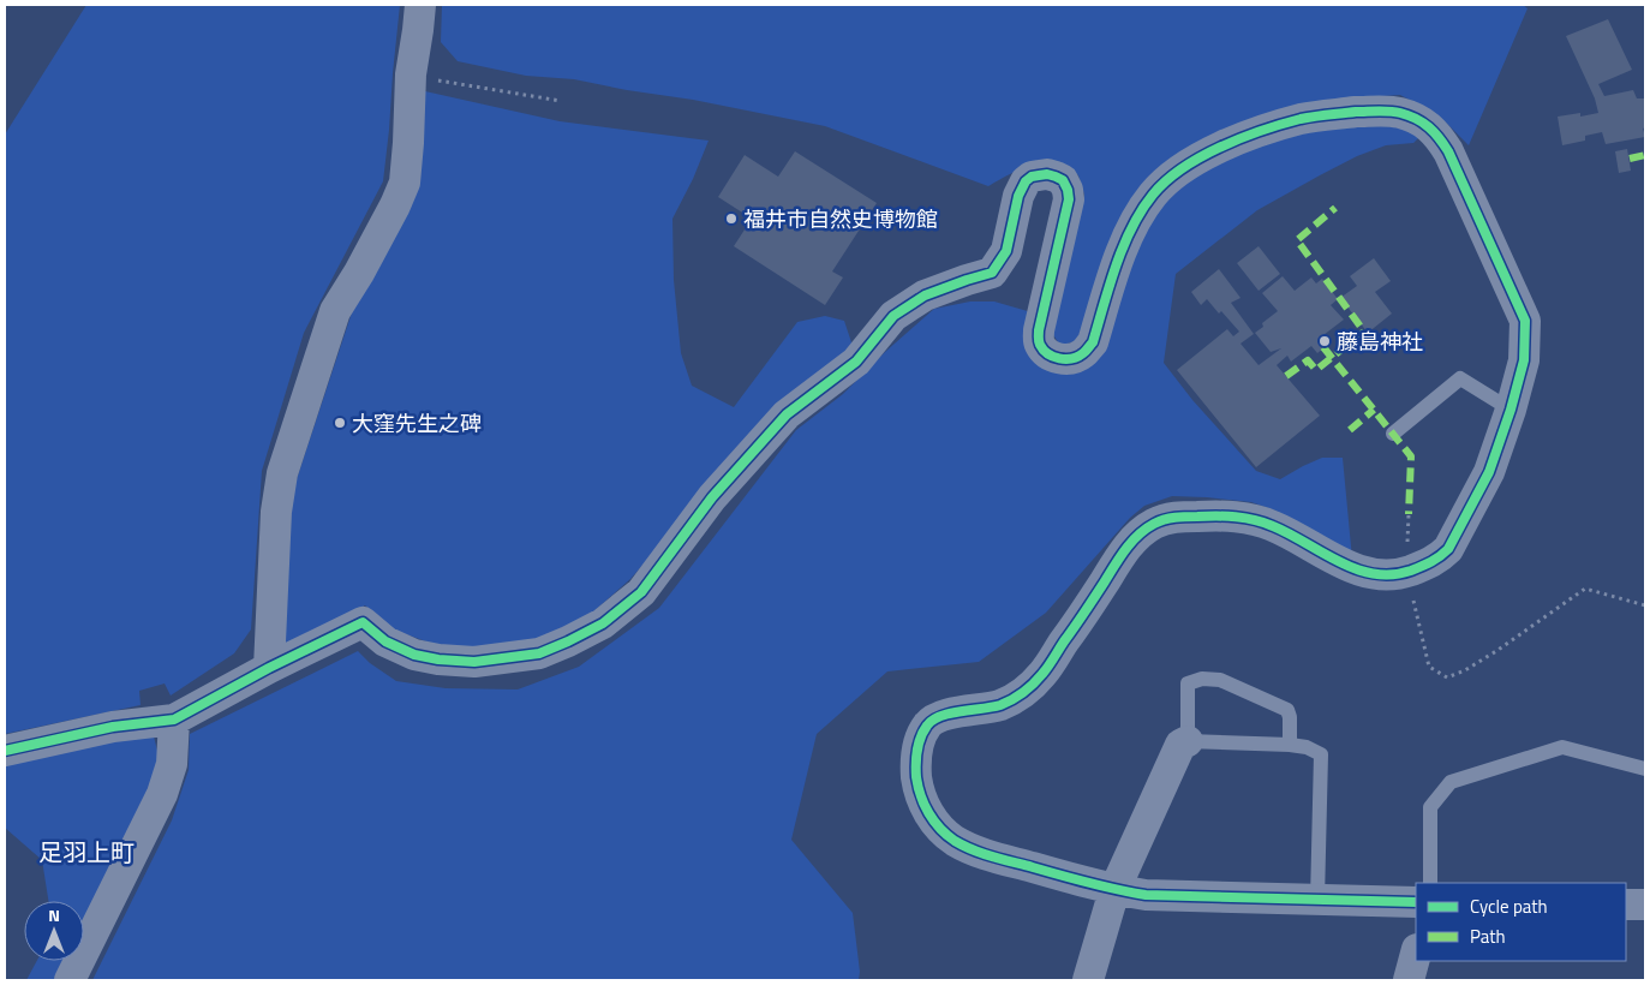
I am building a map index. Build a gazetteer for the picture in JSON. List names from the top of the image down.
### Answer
{
  "districts": ["足羽上町"],
  "places": ["福井市自然史博物館", "藤島神社", "大窪先生之碑"],
  "legend": ["Cycle path", "Path"],
  "north": "top"
}
